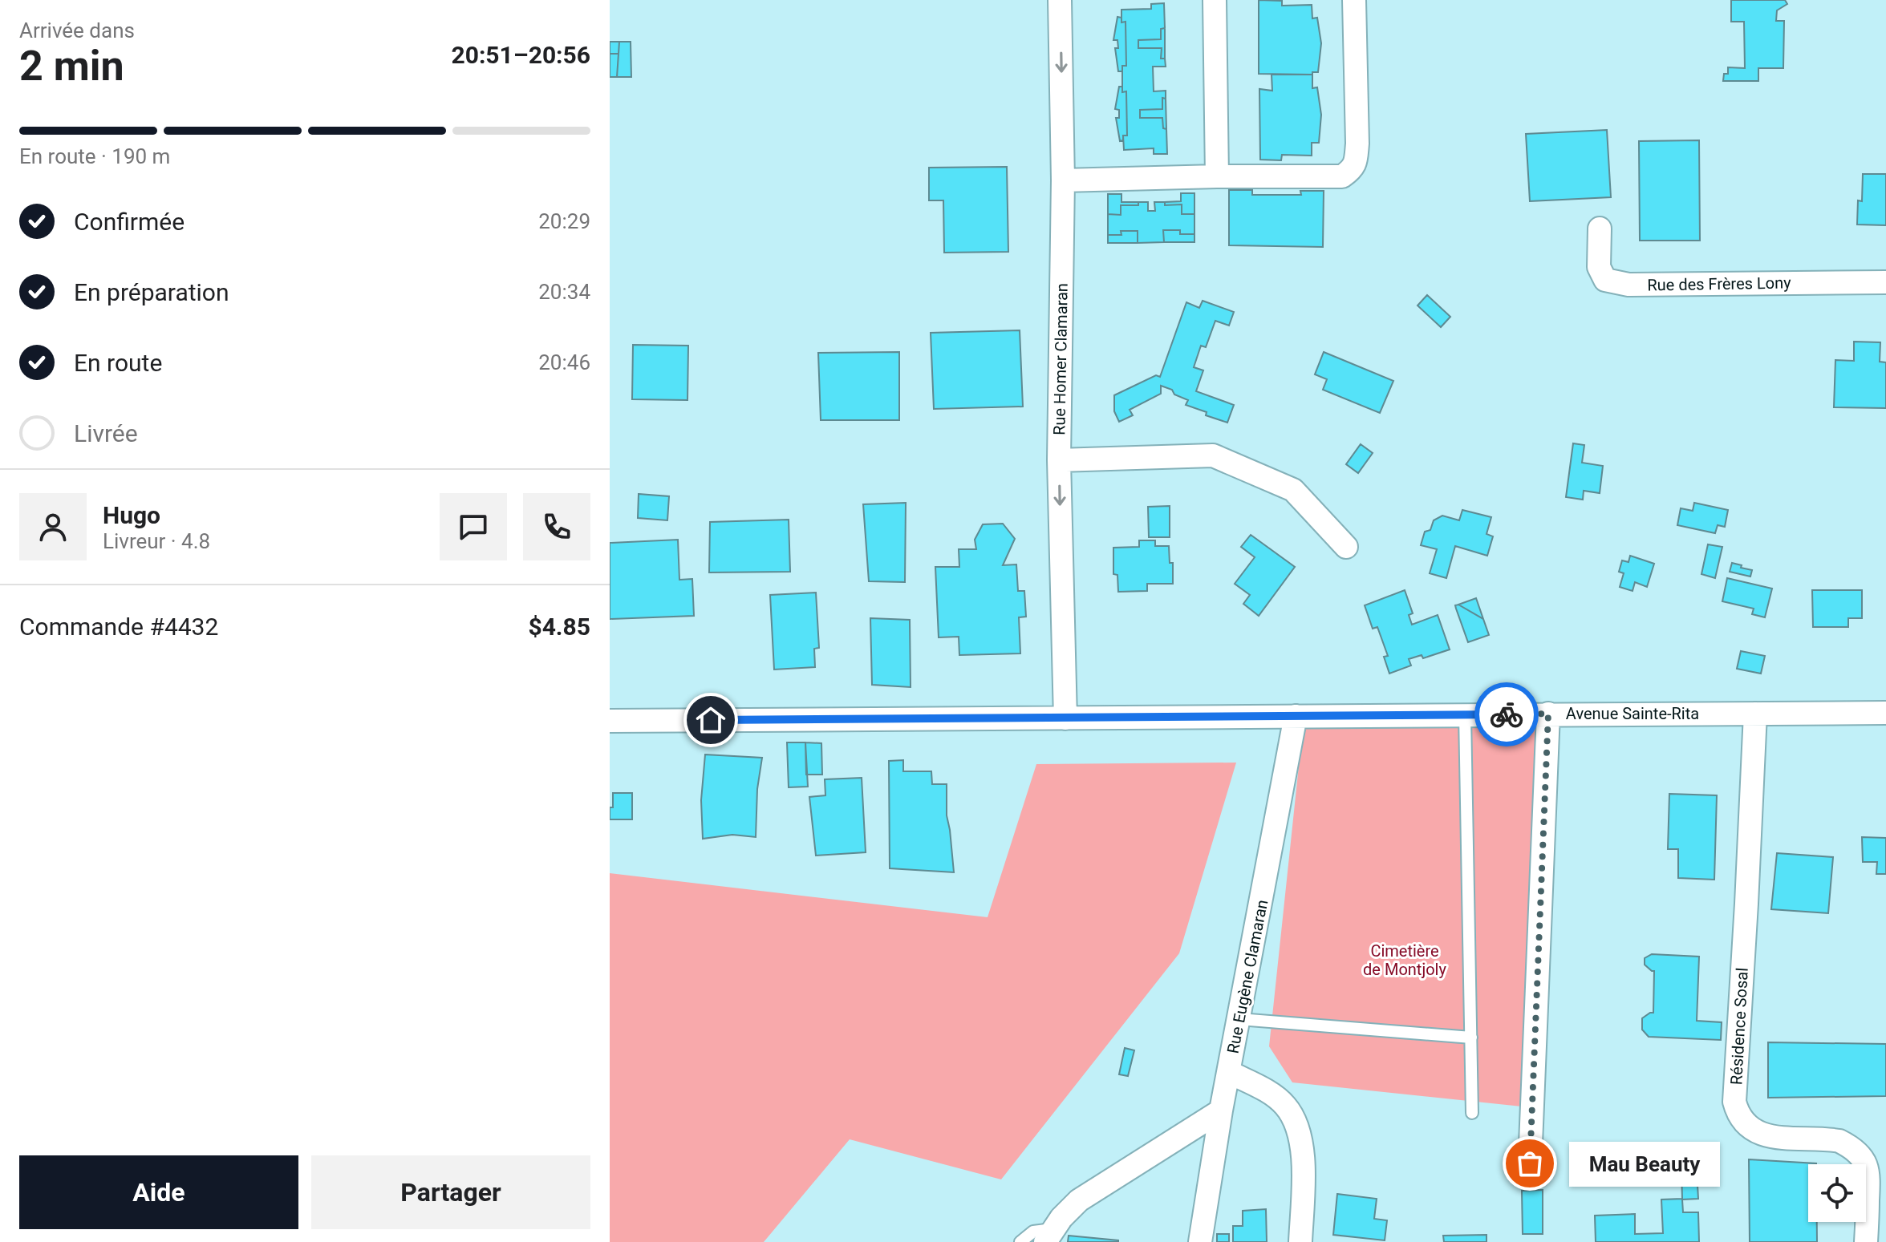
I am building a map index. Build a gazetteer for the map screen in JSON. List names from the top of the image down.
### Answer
{
  "streets": {
    "street": [
      "Rue des Frères Lony",
      "Rue Homer Clamaran",
      "Avenue Sainte-Rita",
      "Rue Eugène Clamaran",
      "Résidence Sosal"
    ]
  },
  "crossings": [
    ["Rue Homer Clamaran", "Avenue Sainte-Rita"],
    ["Avenue Sainte-Rita", "Rue Eugène Clamaran"],
    ["Avenue Sainte-Rita", "Résidence Sosal"]
  ],
  "parks": ["Cimetière de Montjoly"],
  "places": ["Mau Beauty"],
  "page": {
    "heading": ["2 min", "Arrivée dans", "20:51–20:56"],
    "panel": [
      "Hugo",
      "Livreur · 4.8",
      "Commande #4432",
      "$4.85"
    ],
    "bar": "En route · 190 m",
    "list": [
      ["Confirmée", "20:29"],
      ["En préparation", "20:34"],
      ["En route", "20:46"],
      "Livrée"
    ],
    "bubble": "Mau Beauty",
    "buttons": ["Aide", "Partager"]
  }
}
